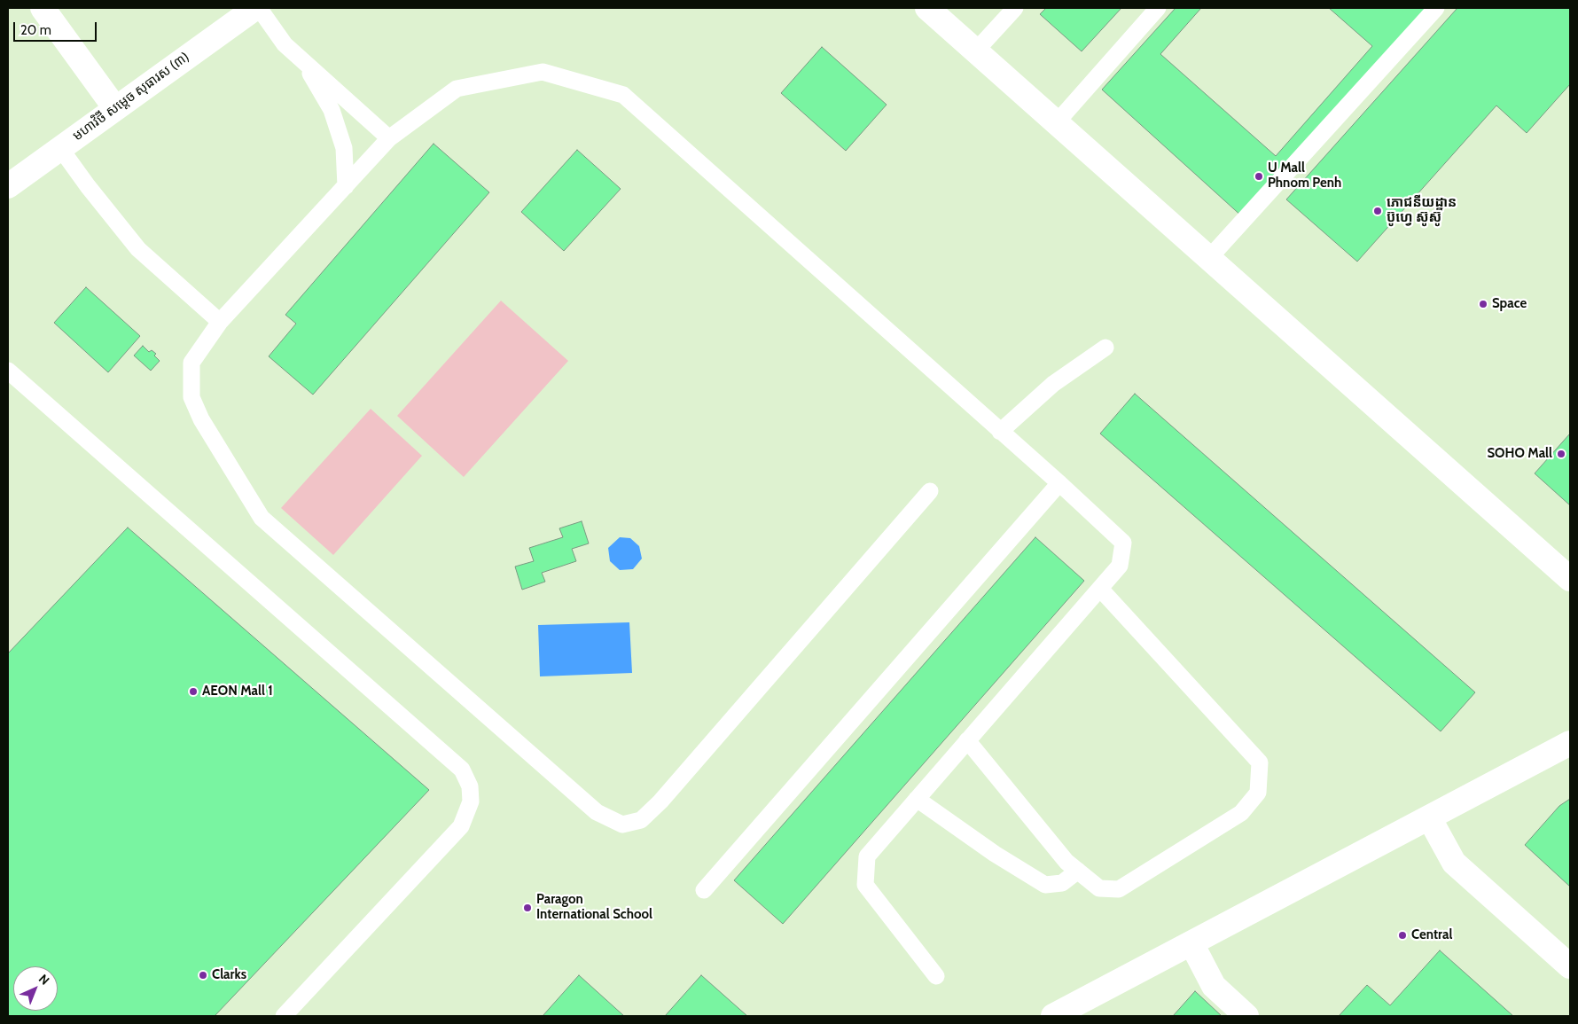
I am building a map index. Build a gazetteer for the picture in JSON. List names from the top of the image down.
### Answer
{
  "streets": {
    "main road": ["មហាវិថី សម្តេច សុធារស (៣)"]
  },
  "places": [
    "U Mall Phnom Penh",
    "ភោជនីយដ្ឋាន ប៊ូហ្វេ ស៊ូស៊ូ",
    "Space",
    "SOHO Mall",
    "AEON Mall 1",
    "Paragon International School",
    "Central",
    "Clarks"
  ],
  "scale_bar": "20 m",
  "north": "top right"
}
